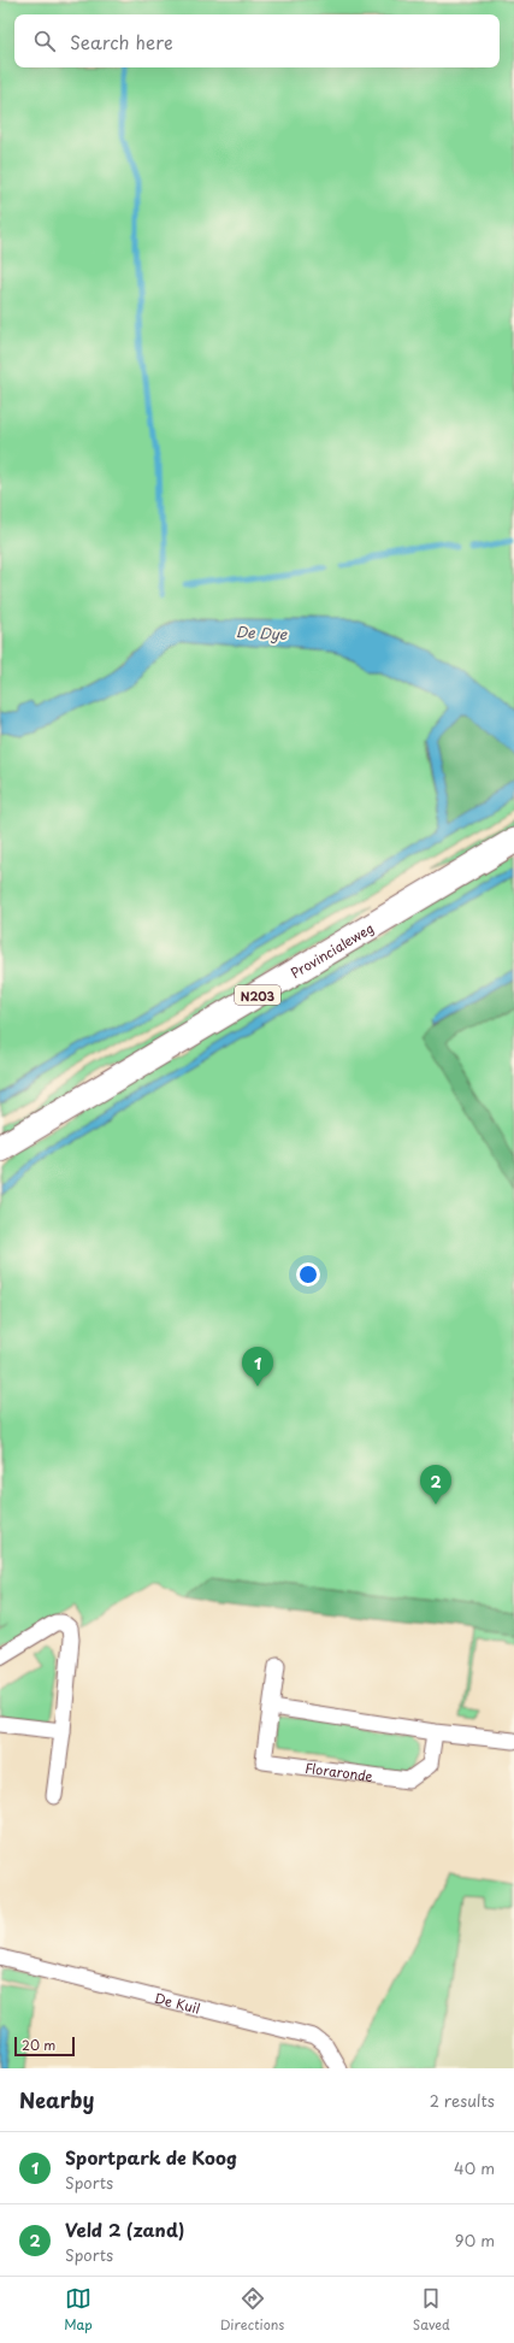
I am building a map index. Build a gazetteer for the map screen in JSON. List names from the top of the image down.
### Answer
{
  "streets": {
    "main road": ["Provincialeweg", "N203"],
    "street": ["Floraronde", "De Kuil"]
  },
  "water": ["De Dye"],
  "scale_bar": "20 m",
  "page": {
    "search": "Search here",
    "pins": ["1", "2"],
    "scale": "20 m",
    "heading": ["Nearby", "2 results"],
    "list": [
      {
        "mark": "1",
        "name": "Sportpark de Koog",
        "note": "Sports",
        "value": "40 m"
      },
      {
        "mark": "2",
        "name": "Veld 2 (zand)",
        "note": "Sports",
        "value": "90 m"
      }
    ],
    "nav": ["Map", "Directions", "Saved"]
  }
}
